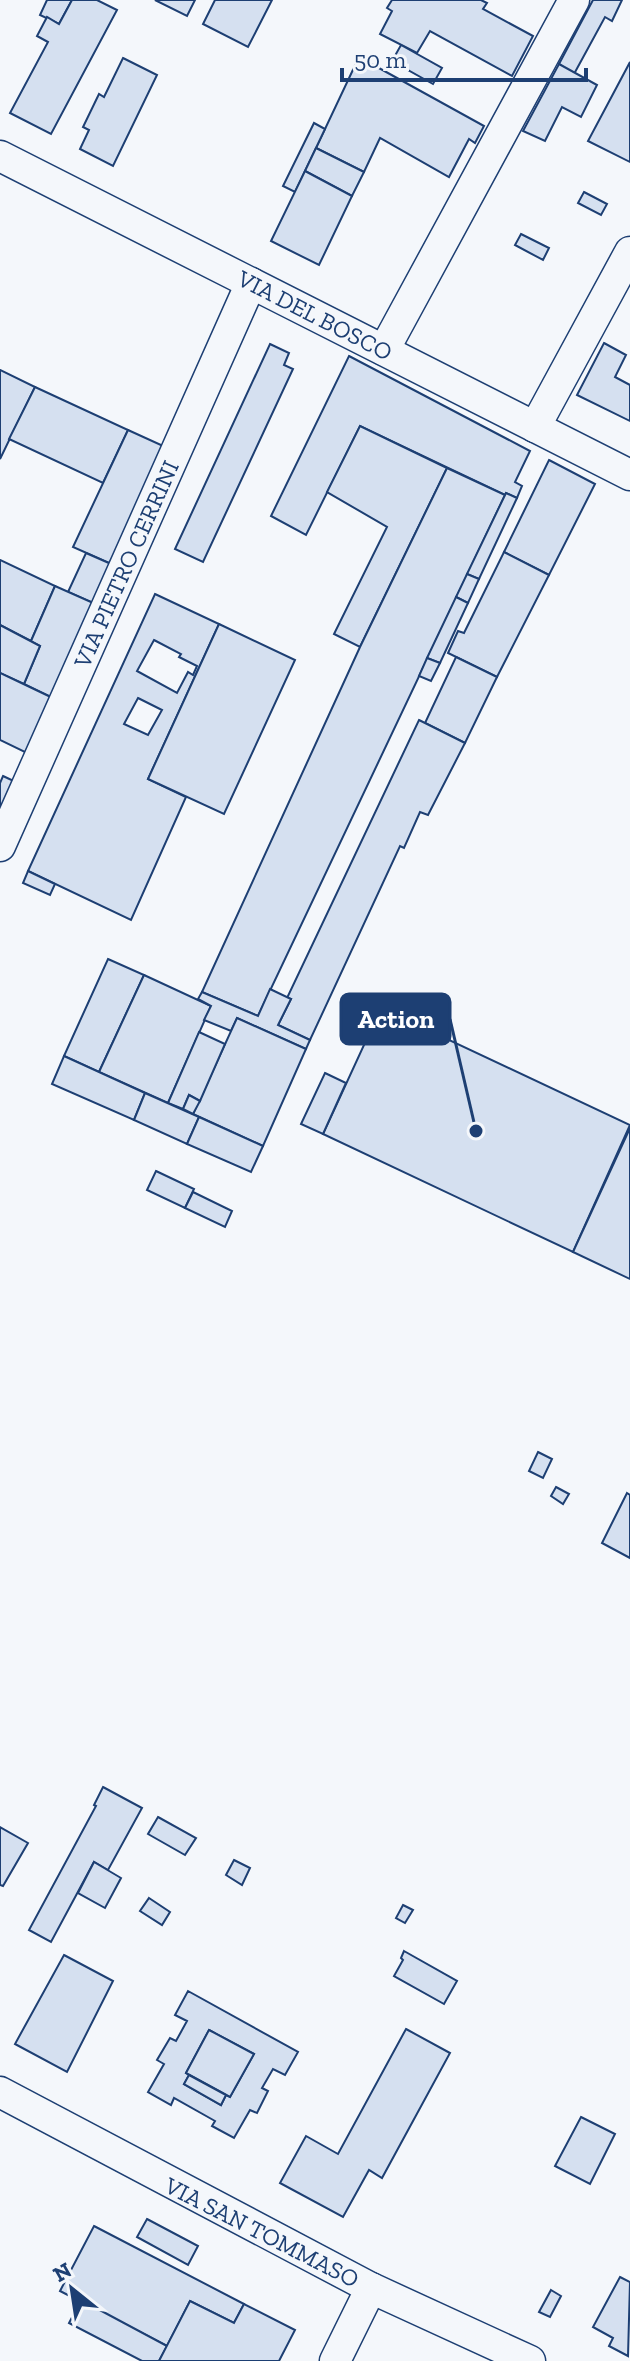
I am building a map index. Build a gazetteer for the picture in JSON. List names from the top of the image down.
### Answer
{
  "streets": {
    "street": ["VIA DEL BOSCO", "VIA PIETRO CERRINI", "VIA SAN TOMMASO"]
  },
  "crossings": [
    ["VIA DEL BOSCO", "VIA PIETRO CERRINI"]
  ],
  "places": ["Action"],
  "scale_bar": "50 m",
  "north": "top left"
}
